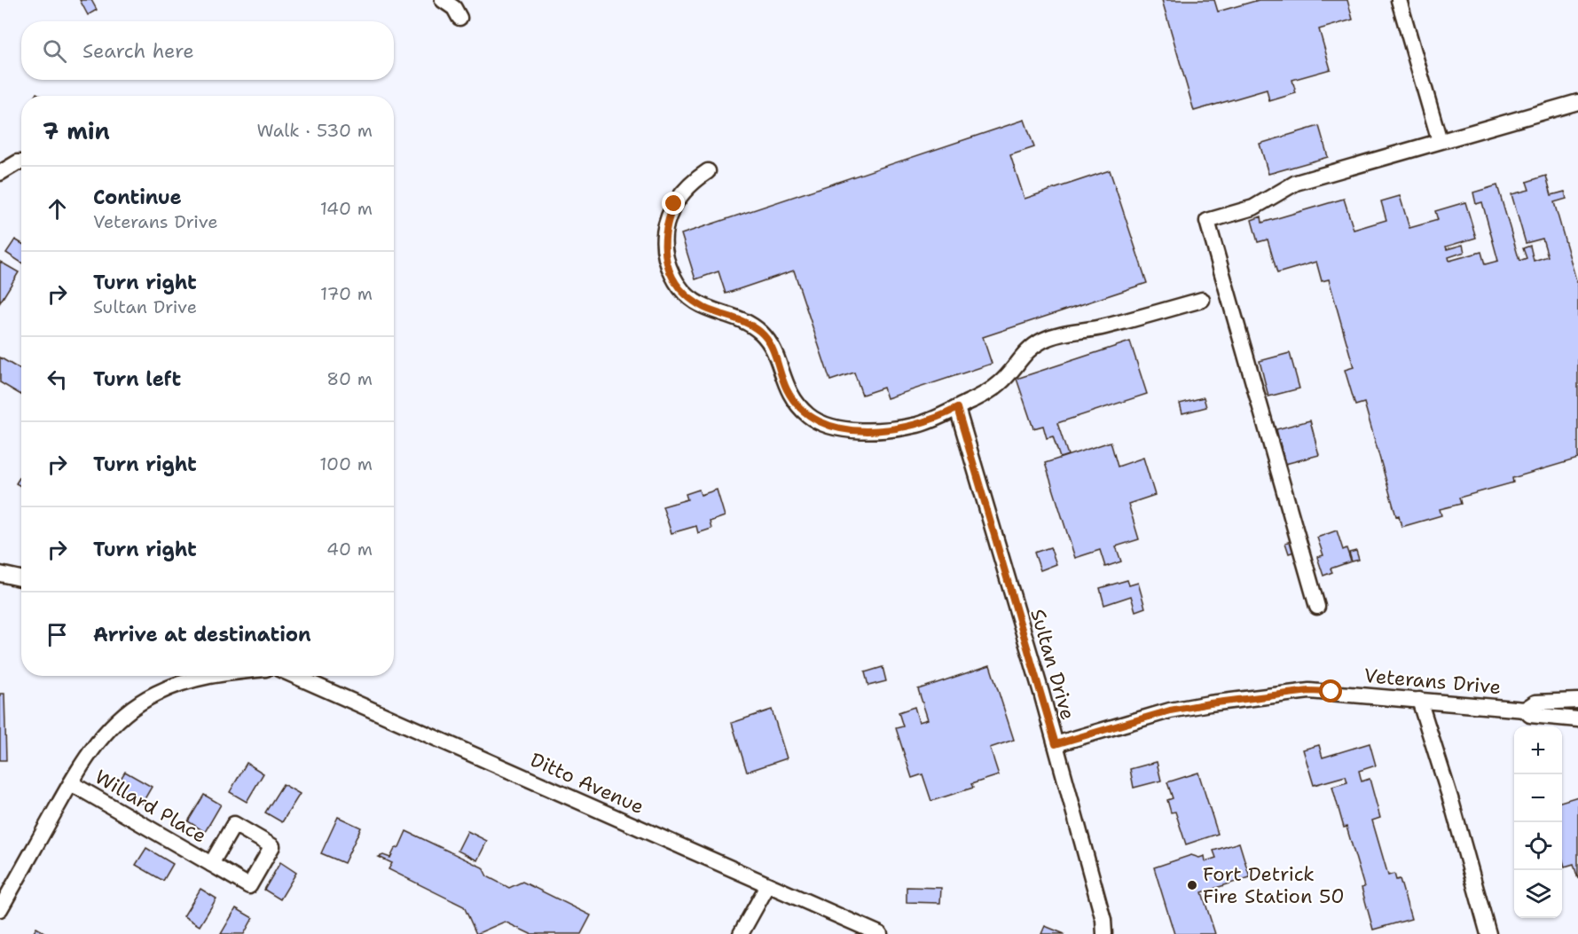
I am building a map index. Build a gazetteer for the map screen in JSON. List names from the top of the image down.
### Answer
{
  "streets": {
    "street": [
      "Sultan Drive",
      "Veterans Drive",
      "Ditto Avenue",
      "Willard Place"
    ]
  },
  "crossings": [
    ["Sultan Drive", "Veterans Drive"]
  ],
  "places": ["Fort Detrick Fire Station 50"],
  "page": {
    "search": "Search here",
    "heading": ["7 min", "Walk · 530 m"],
    "list": [
      ["Continue", "Veterans Drive", "140 m"],
      ["Turn right", "Sultan Drive", "170 m"],
      ["Turn left", "80 m"],
      ["Turn right", "100 m"],
      ["Turn right", "40 m"],
      "Arrive at destination"
    ],
    "map_buttons": ["+", "−"]
  }
}
